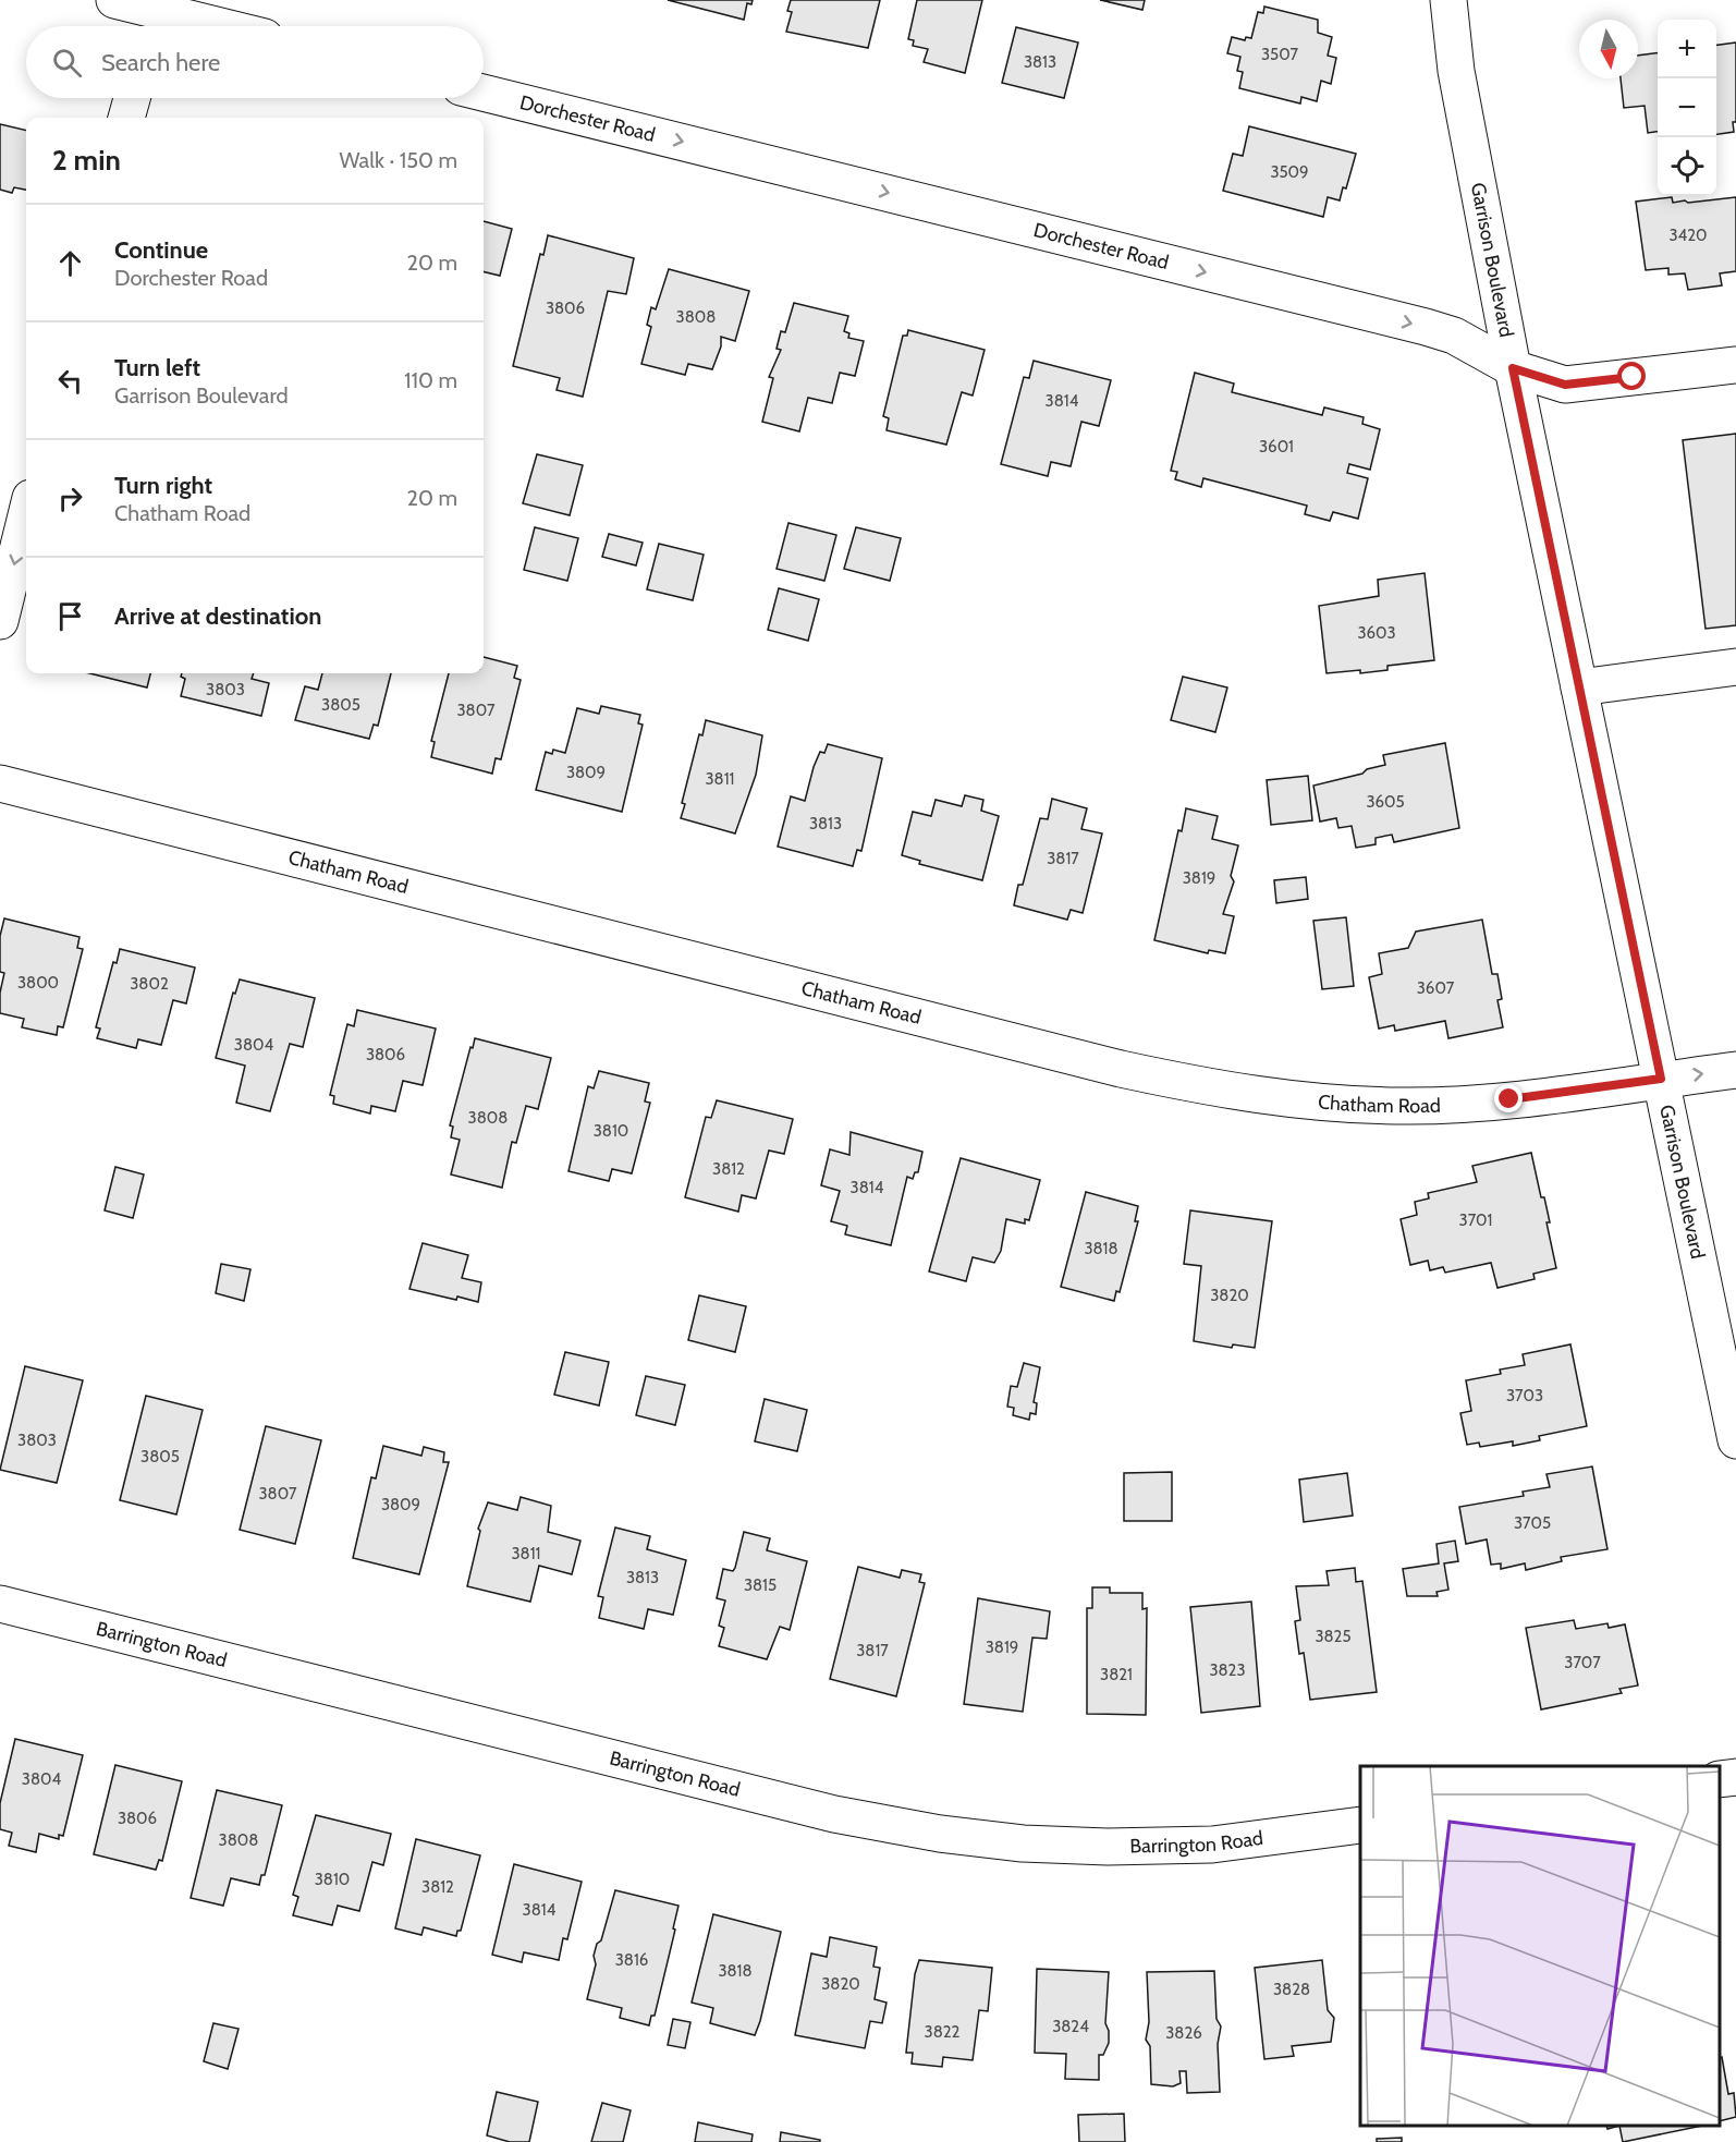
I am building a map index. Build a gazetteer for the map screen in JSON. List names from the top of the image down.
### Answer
{
  "streets": {
    "street": [
      "Dorchester Road",
      "Garrison Boulevard",
      "Chatham Road",
      "Barrington Road"
    ]
  },
  "crossings": [
    ["Dorchester Road", "Garrison Boulevard"],
    ["Garrison Boulevard", "Chatham Road"]
  ],
  "one_way": ["Dorchester Road"],
  "house_numbers": [
    "3507",
    "3813",
    "3509",
    "3420",
    "3806",
    "3808",
    "3814",
    "3601",
    "3603",
    "3803",
    "3805",
    "3807",
    "3809",
    "3811",
    "3605",
    "3813",
    "3817",
    "3819",
    "3800",
    "3802",
    "3607",
    "3804",
    "3806",
    "3808",
    "3810",
    "3812",
    "3814",
    "3701",
    "3818",
    "3820",
    "3703",
    "3803",
    "3805",
    "3807",
    "3809",
    "3705",
    "3811",
    "3813",
    "3815",
    "3825",
    "3819",
    "3817",
    "3707",
    "3823",
    "3821",
    "3804",
    "3806",
    "3808",
    "3810",
    "3812",
    "3814",
    "3816",
    "3818",
    "3820",
    "3828",
    "3824",
    "3822",
    "3826"
  ],
  "north": "bottom",
  "page": {
    "map_buttons": ["+", "−"],
    "search": "Search here",
    "heading": ["2 min", "Walk · 150 m"],
    "list": [
      ["Continue", "Dorchester Road", "20 m"],
      ["Turn left", "Garrison Boulevard", "110 m"],
      ["Turn right", "Chatham Road", "20 m"],
      "Arrive at destination"
    ]
  }
}
